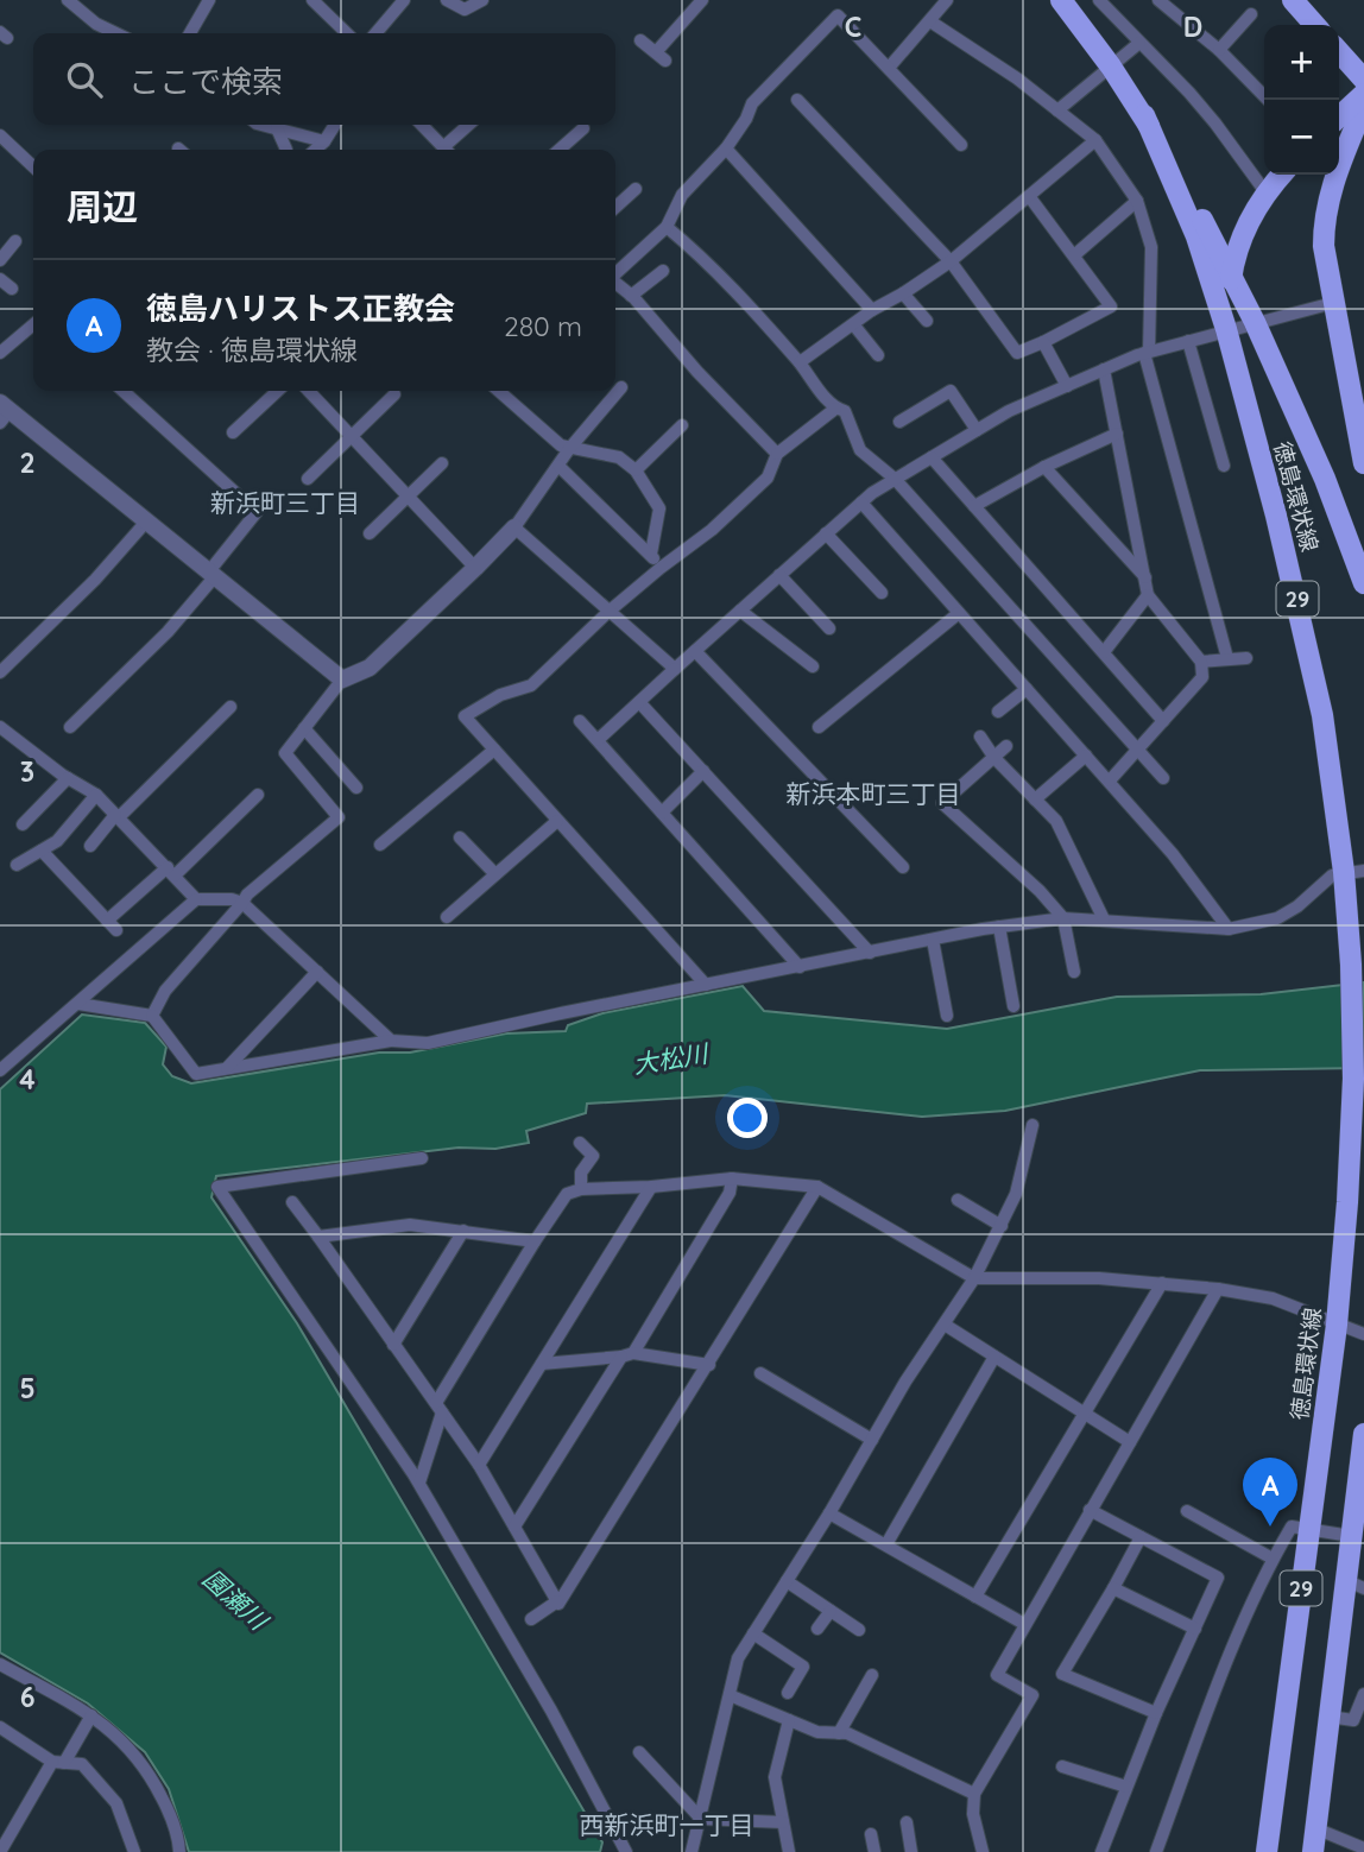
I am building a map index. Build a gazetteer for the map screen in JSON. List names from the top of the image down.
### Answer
{
  "streets": {
    "main road": ["徳島環状線", "29"]
  },
  "districts": ["新浜町三丁目", "新浜本町三丁目", "西新浜町一丁目"],
  "water": ["大松川", "園瀬川"],
  "page": {
    "map_buttons": ["+", "−"],
    "search": "ここで検索",
    "heading": "周辺",
    "list": [
      {
        "mark": "A",
        "name": "徳島ハリストス正教会",
        "note": "教会 · 徳島環状線",
        "value": "280 m"
      }
    ],
    "pins": "A"
  },
  "grid": {
    "columns": ["C", "D"],
    "rows": [
      "2",
      "3",
      "4",
      "5",
      "6"
    ]
  }
}
